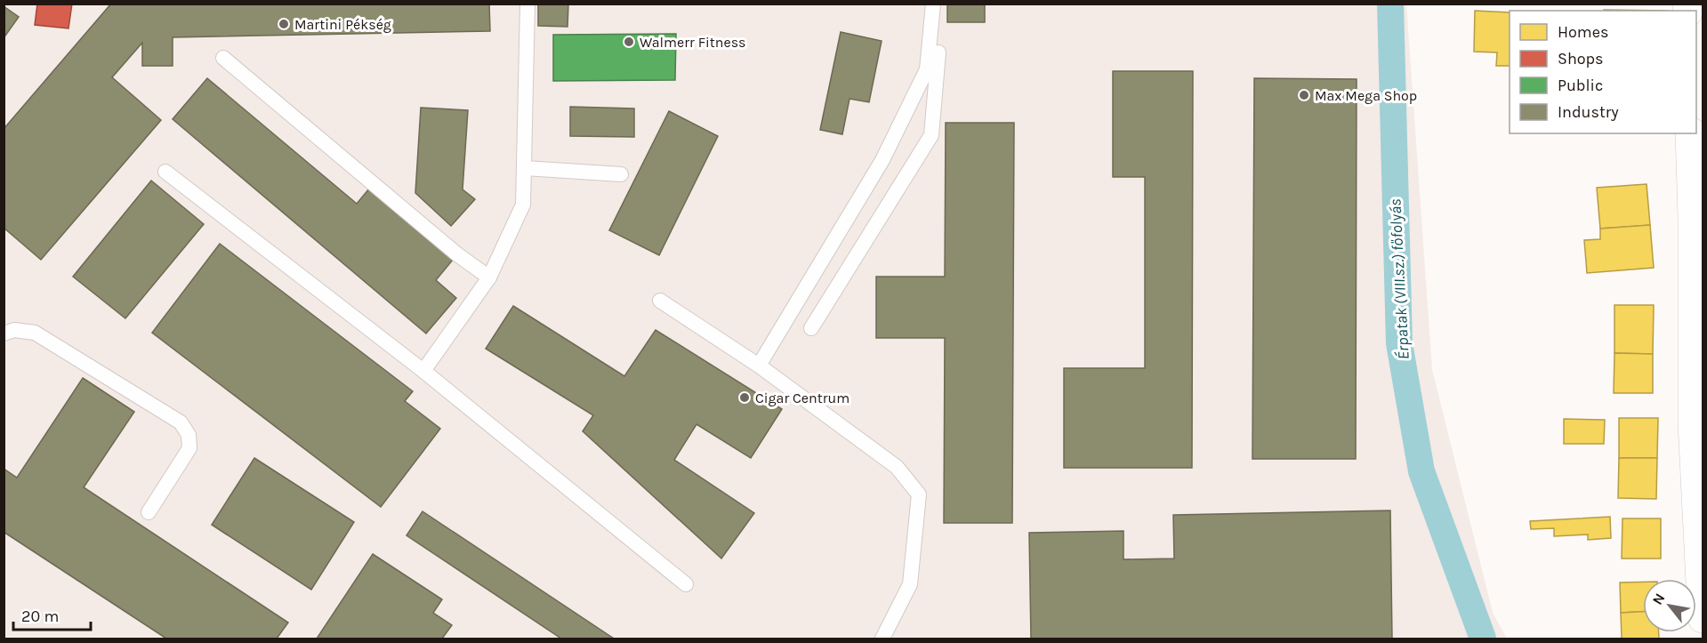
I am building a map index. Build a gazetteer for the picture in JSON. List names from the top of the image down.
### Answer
{
  "water": ["Érpatak (VIII.sz.) főfolyás"],
  "places": [
    "Martini Pékség",
    "Walmerr Fitness",
    "Max Mega Shop",
    "Cigar Centrum"
  ],
  "legend": [
    "Homes",
    "Shops",
    "Public",
    "Industry"
  ],
  "scale_bar": "20 m",
  "north": "top left"
}
